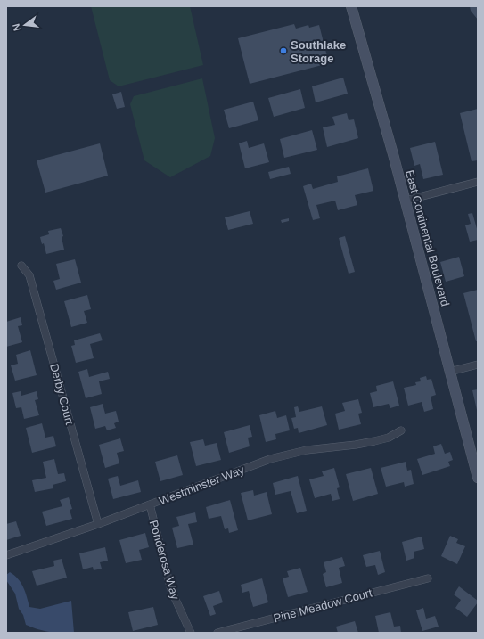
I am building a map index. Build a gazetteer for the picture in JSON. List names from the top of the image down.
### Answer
{
  "streets": {
    "main road": ["East Continental Boulevard"],
    "street": [
      "Derby Court",
      "Westminster Way",
      "Ponderosa Way",
      "Pine Meadow Court"
    ]
  },
  "crossings": [
    ["Derby Court", "Westminster Way"],
    ["Westminster Way", "Ponderosa Way"]
  ],
  "places": ["Southlake Storage"],
  "north": "left"
}
